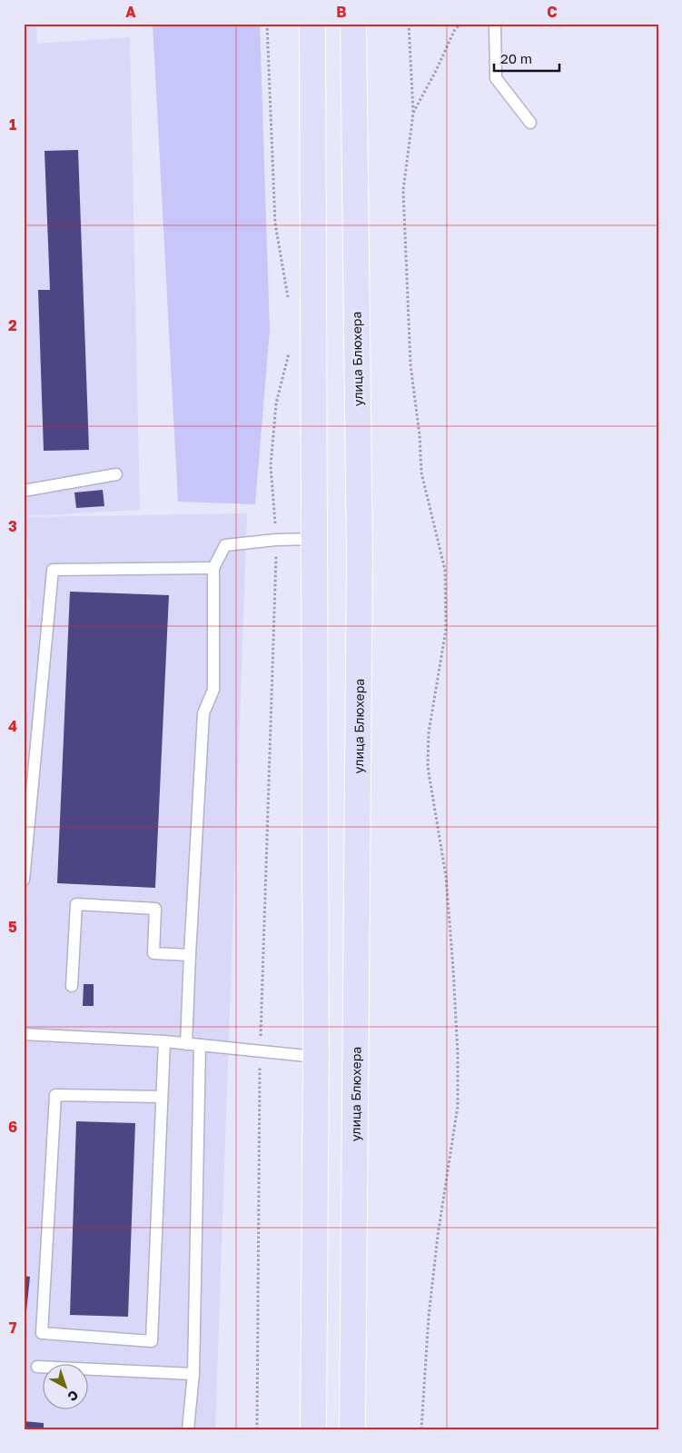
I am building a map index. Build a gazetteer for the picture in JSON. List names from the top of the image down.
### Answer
{
  "streets": {
    "main road": ["улица Блюхера"]
  },
  "scale_bar": "20 m",
  "north": "bottom right",
  "grid": {
    "columns": ["A", "B", "C"],
    "rows": [
      "1",
      "2",
      "3",
      "4",
      "5",
      "6",
      "7"
    ]
  }
}
